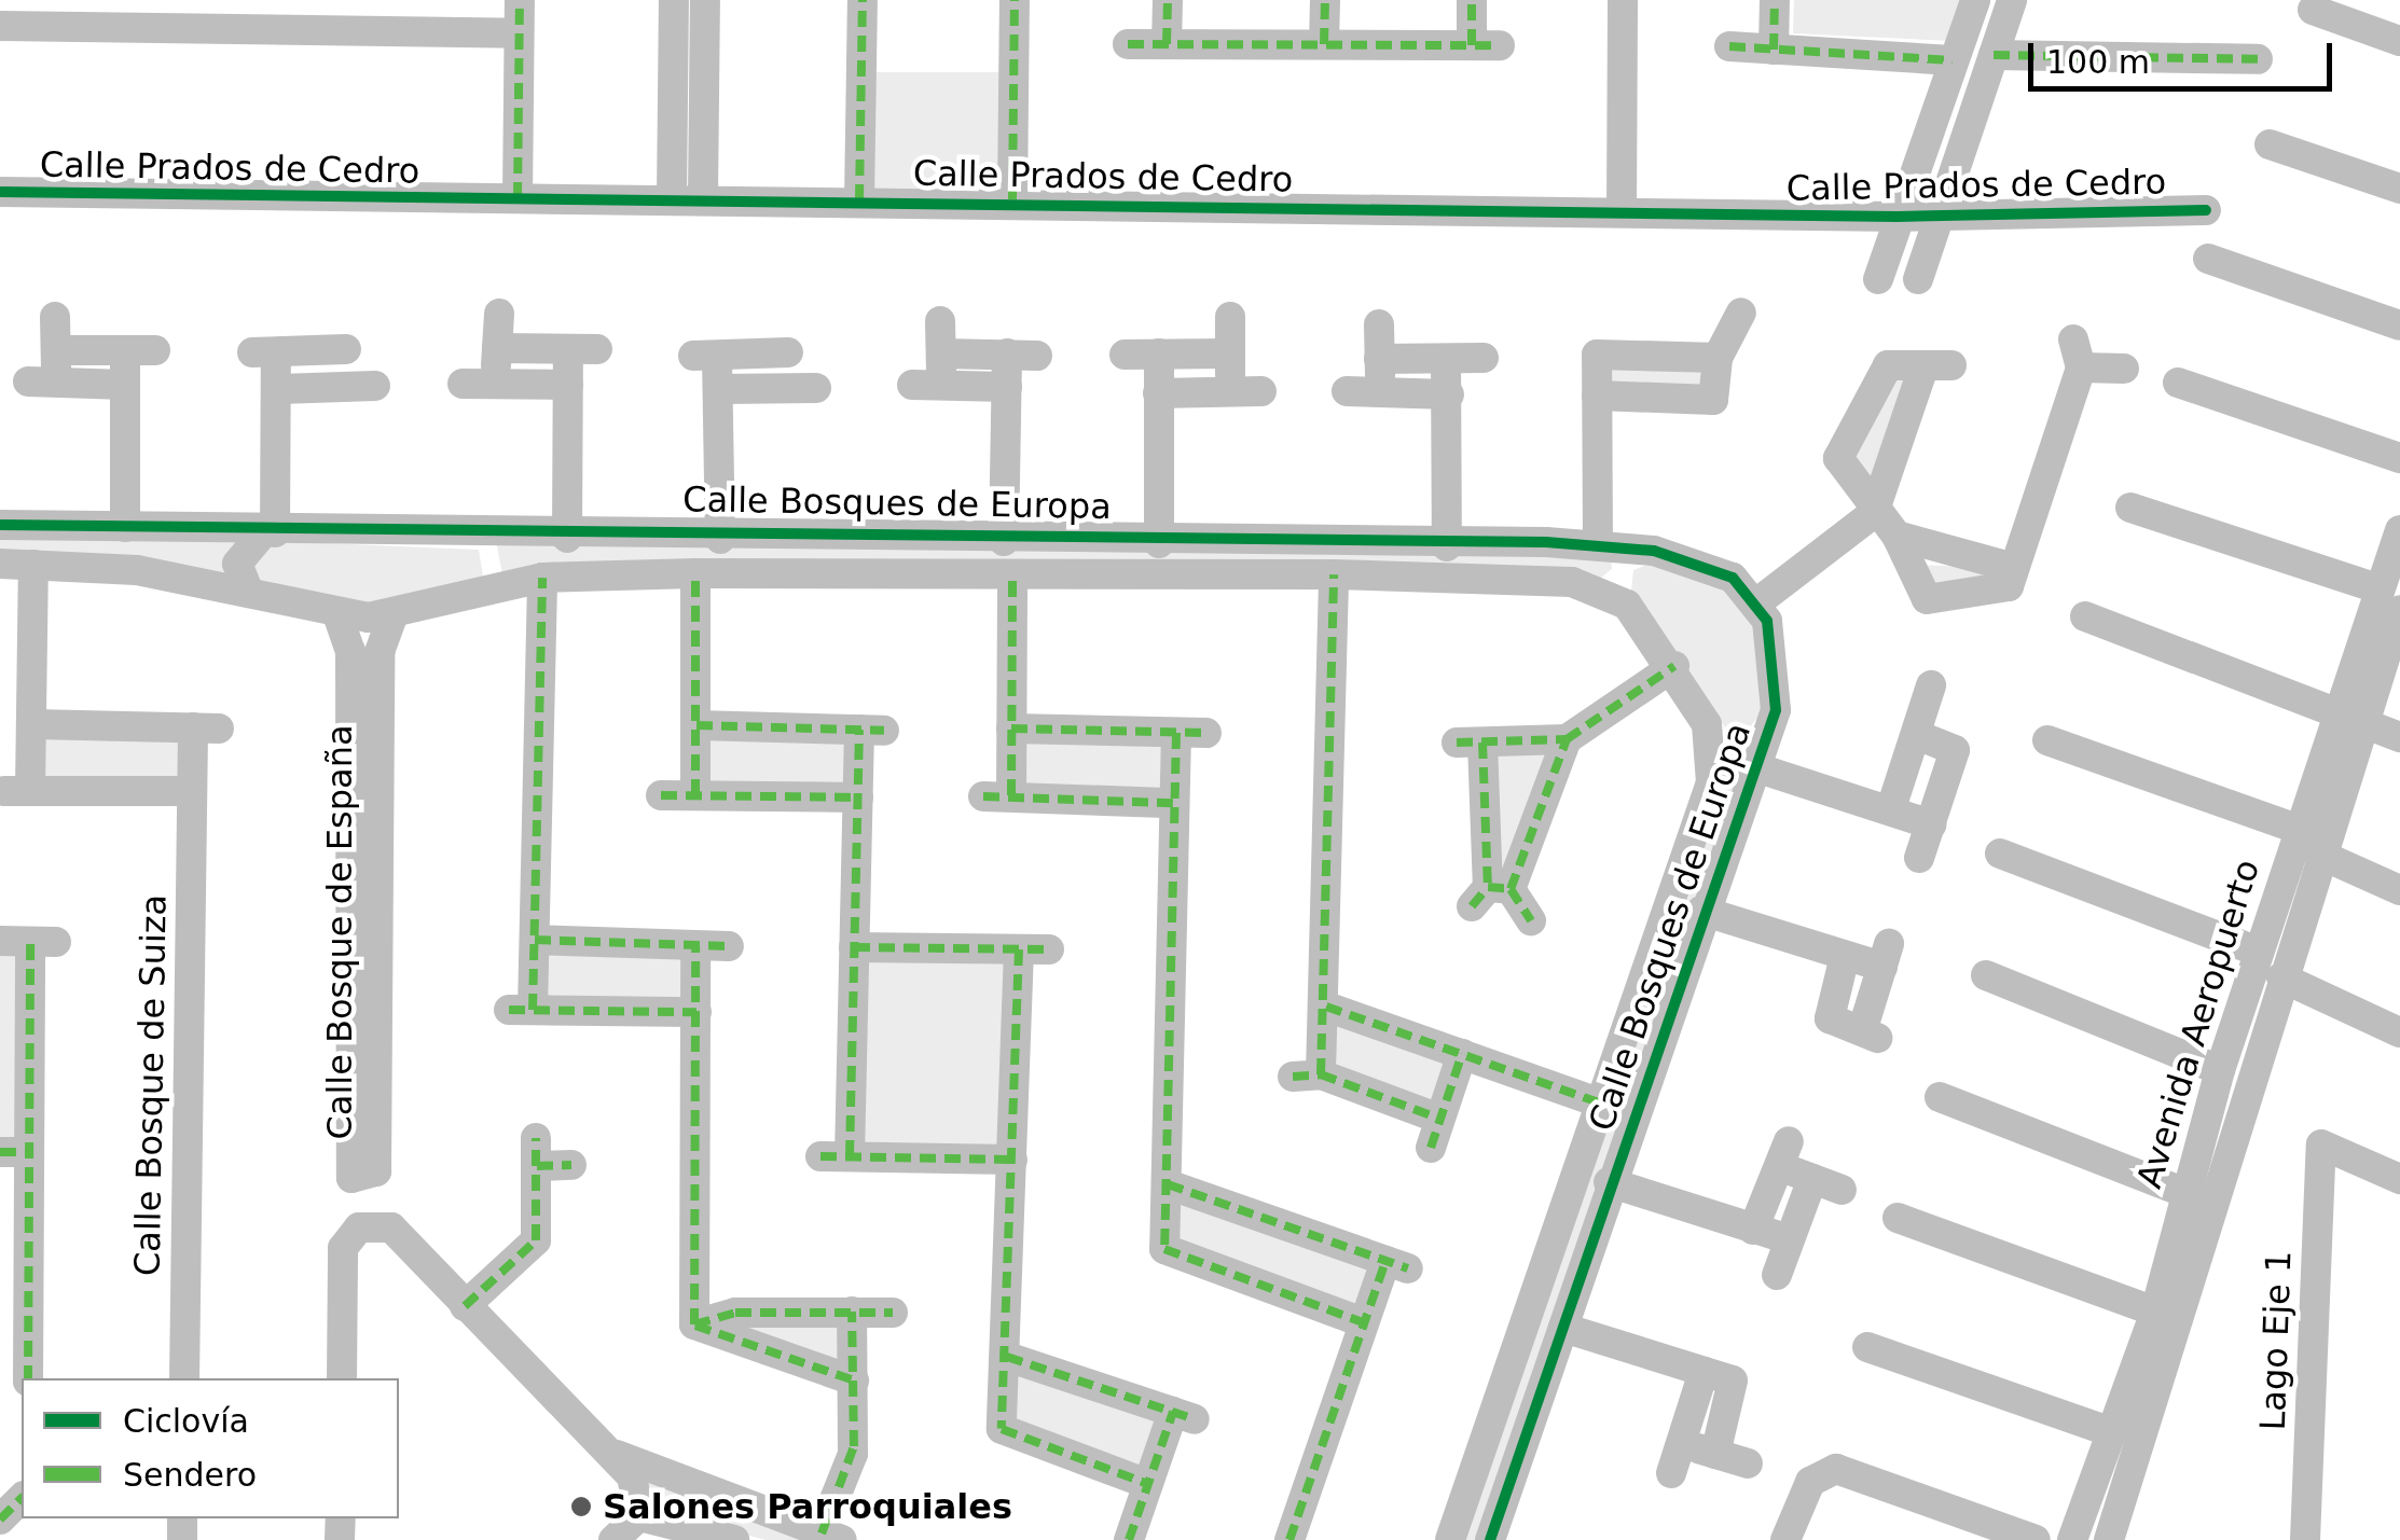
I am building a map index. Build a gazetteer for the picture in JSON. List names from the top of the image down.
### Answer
{
  "streets": {
    "street": [
      "Calle Prados de Cedro",
      "Calle Bosques de Europa",
      "Calle Bosque de España",
      "Avenida Aeropuerto",
      "Calle Bosque de Suiza",
      "Lago Eje 1"
    ]
  },
  "crossings": [
    ["Calle Bosques de Europa", "Calle Bosque de España"]
  ],
  "places": ["Salones Parroquiales"],
  "legend": ["Ciclovía", "Sendero"],
  "scale_bar": "100 m"
}
